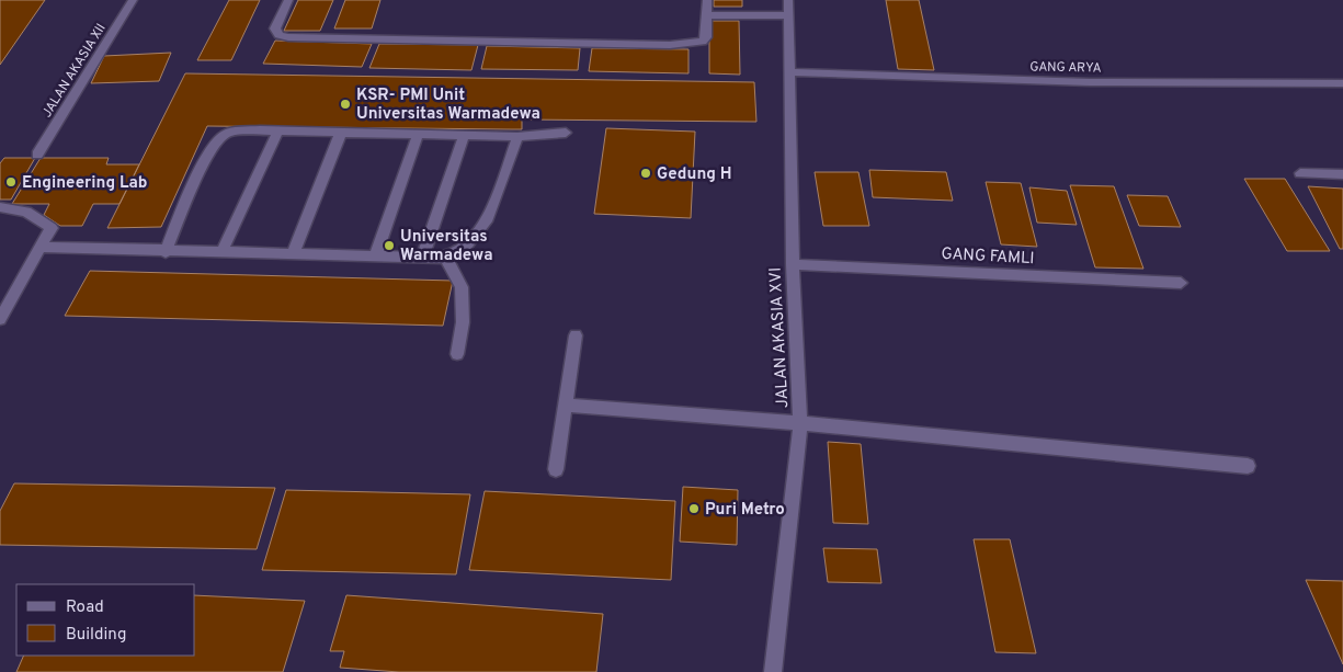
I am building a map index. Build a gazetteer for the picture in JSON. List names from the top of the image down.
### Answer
{
  "streets": {
    "street": [
      "GANG ARYA",
      "JALAN AKASIA XII",
      "GANG FAMLI",
      "JALAN AKASIA XVI"
    ]
  },
  "crossings": [
    ["GANG ARYA", "JALAN AKASIA XVI"],
    ["GANG FAMLI", "JALAN AKASIA XVI"]
  ],
  "places": [
    "KSR- PMI Unit Universitas Warmadewa",
    "Gedung H",
    "Engineering Lab",
    "Universitas Warmadewa",
    "Puri Metro"
  ],
  "legend": ["Road", "Building"]
}
